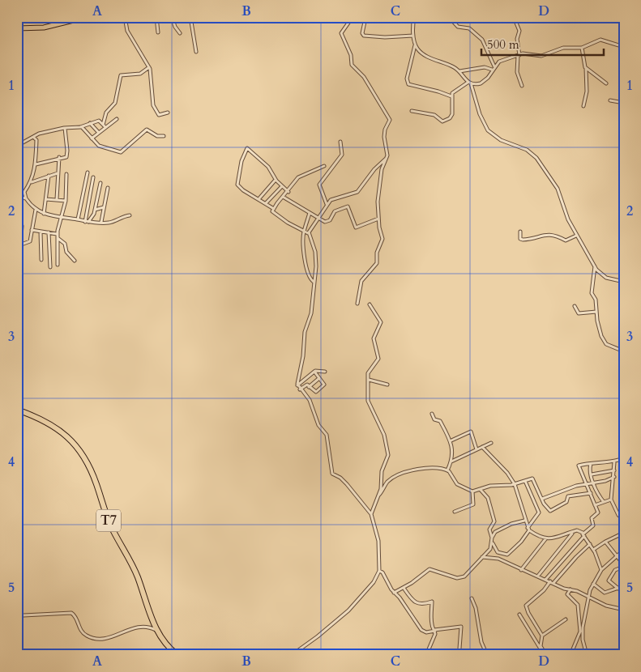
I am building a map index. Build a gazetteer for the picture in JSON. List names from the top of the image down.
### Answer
{
  "streets": {
    "highway": ["T7"]
  },
  "scale_bar": "500 m",
  "grid": {
    "columns": [
      "A",
      "B",
      "C",
      "D"
    ],
    "rows": [
      "1",
      "2",
      "3",
      "4",
      "5"
    ]
  }
}
